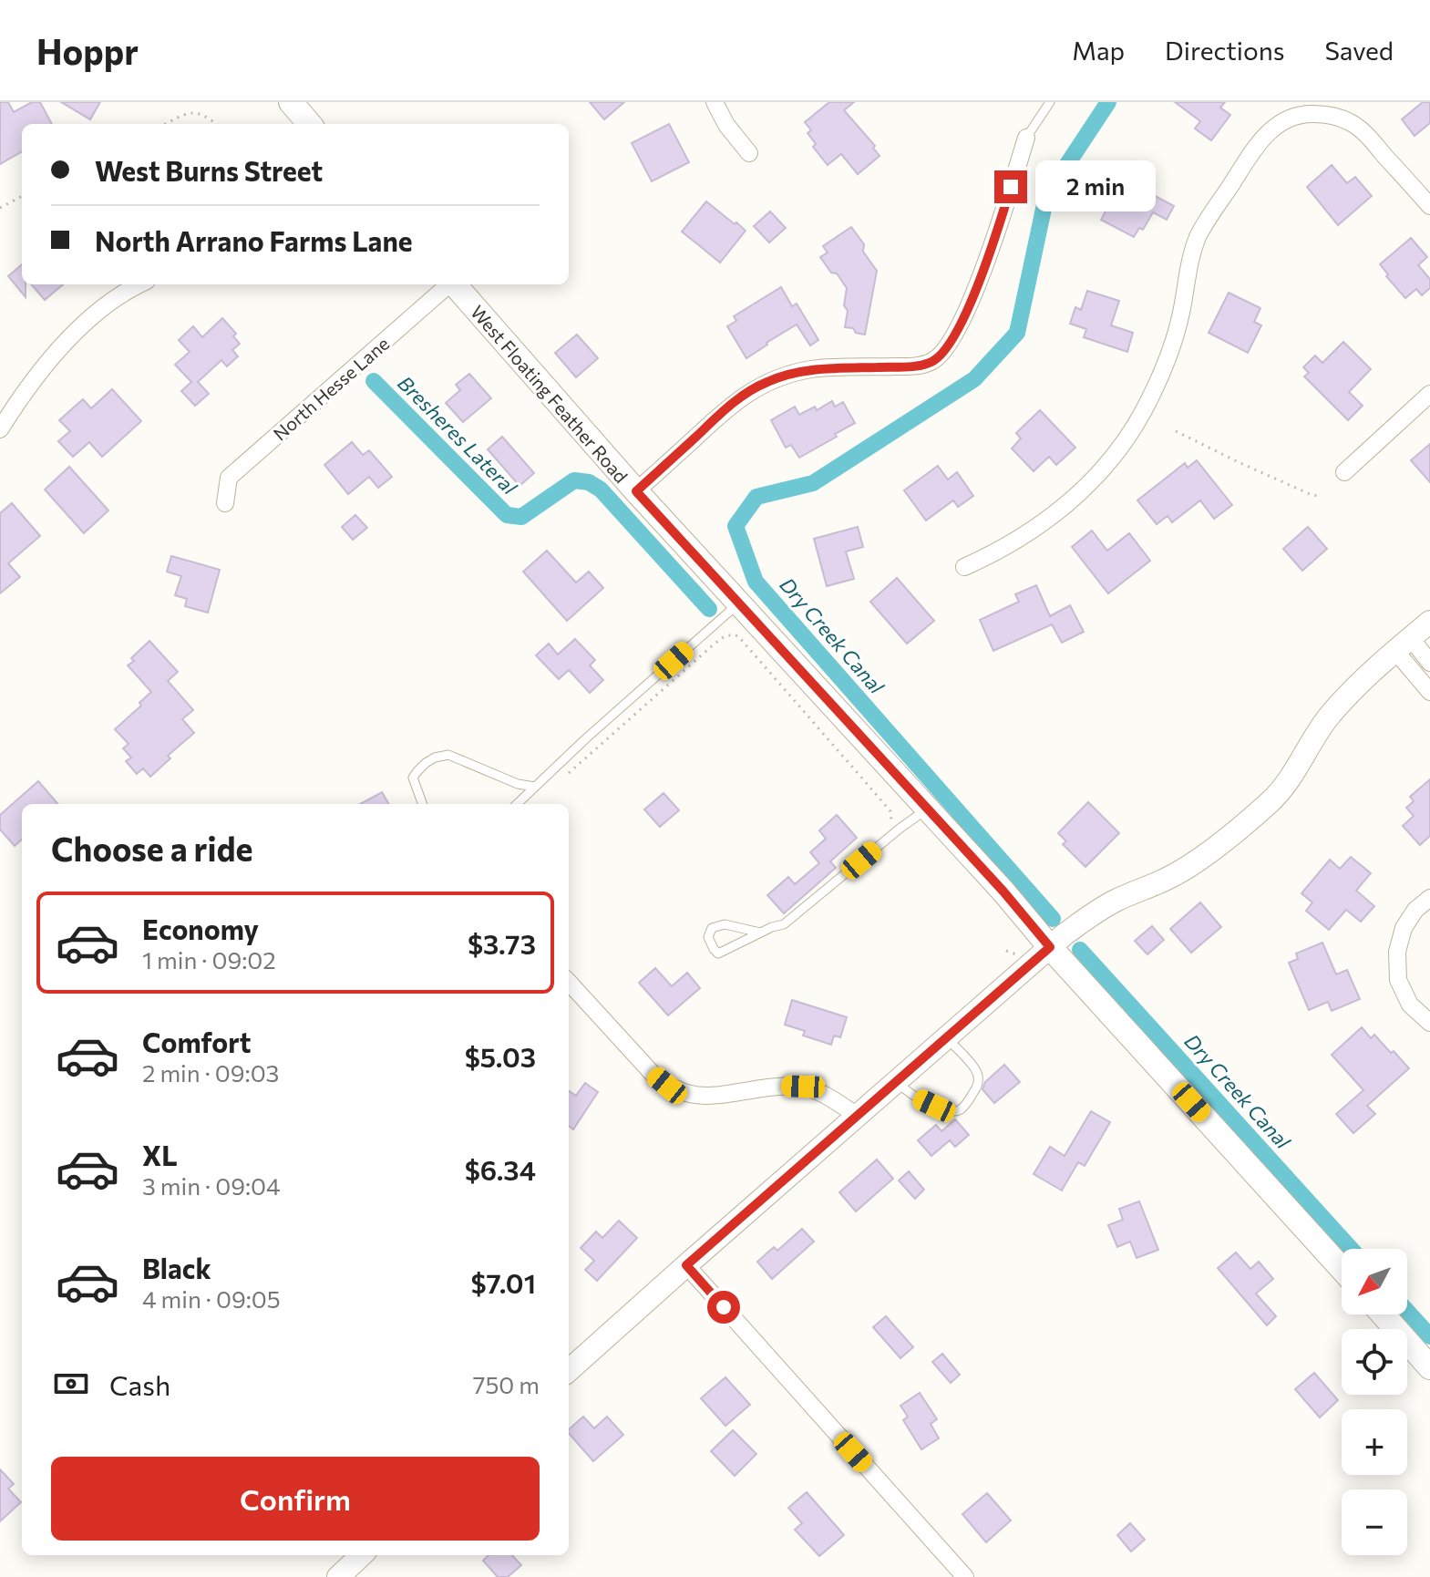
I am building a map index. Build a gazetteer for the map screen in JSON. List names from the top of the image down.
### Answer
{
  "streets": {
    "main road": ["West Floating Feather Road"],
    "street": ["North Hesse Lane"]
  },
  "water": ["Bresheres Lateral", "Dry Creek Canal"],
  "north": "bottom left",
  "page": {
    "header": "Hoppr",
    "nav": ["Map", "Directions", "Saved"],
    "banner": ["West Burns Street", "North Arrano Farms Lane"],
    "bubble": "2 min",
    "heading": "Choose a ride",
    "list": [
      {
        "name": "Economy",
        "note": "1 min · 09:02",
        "value": "$3.73"
      },
      {
        "name": "Comfort",
        "note": "2 min · 09:03",
        "value": "$5.03"
      },
      {
        "name": "XL",
        "note": "3 min · 09:04",
        "value": "$6.34"
      },
      {
        "name": "Black",
        "note": "4 min · 09:05",
        "value": "$7.01"
      }
    ],
    "map_buttons": ["+", "−"],
    "pay": ["Cash", "750 m"],
    "buttons": "Confirm"
  }
}
